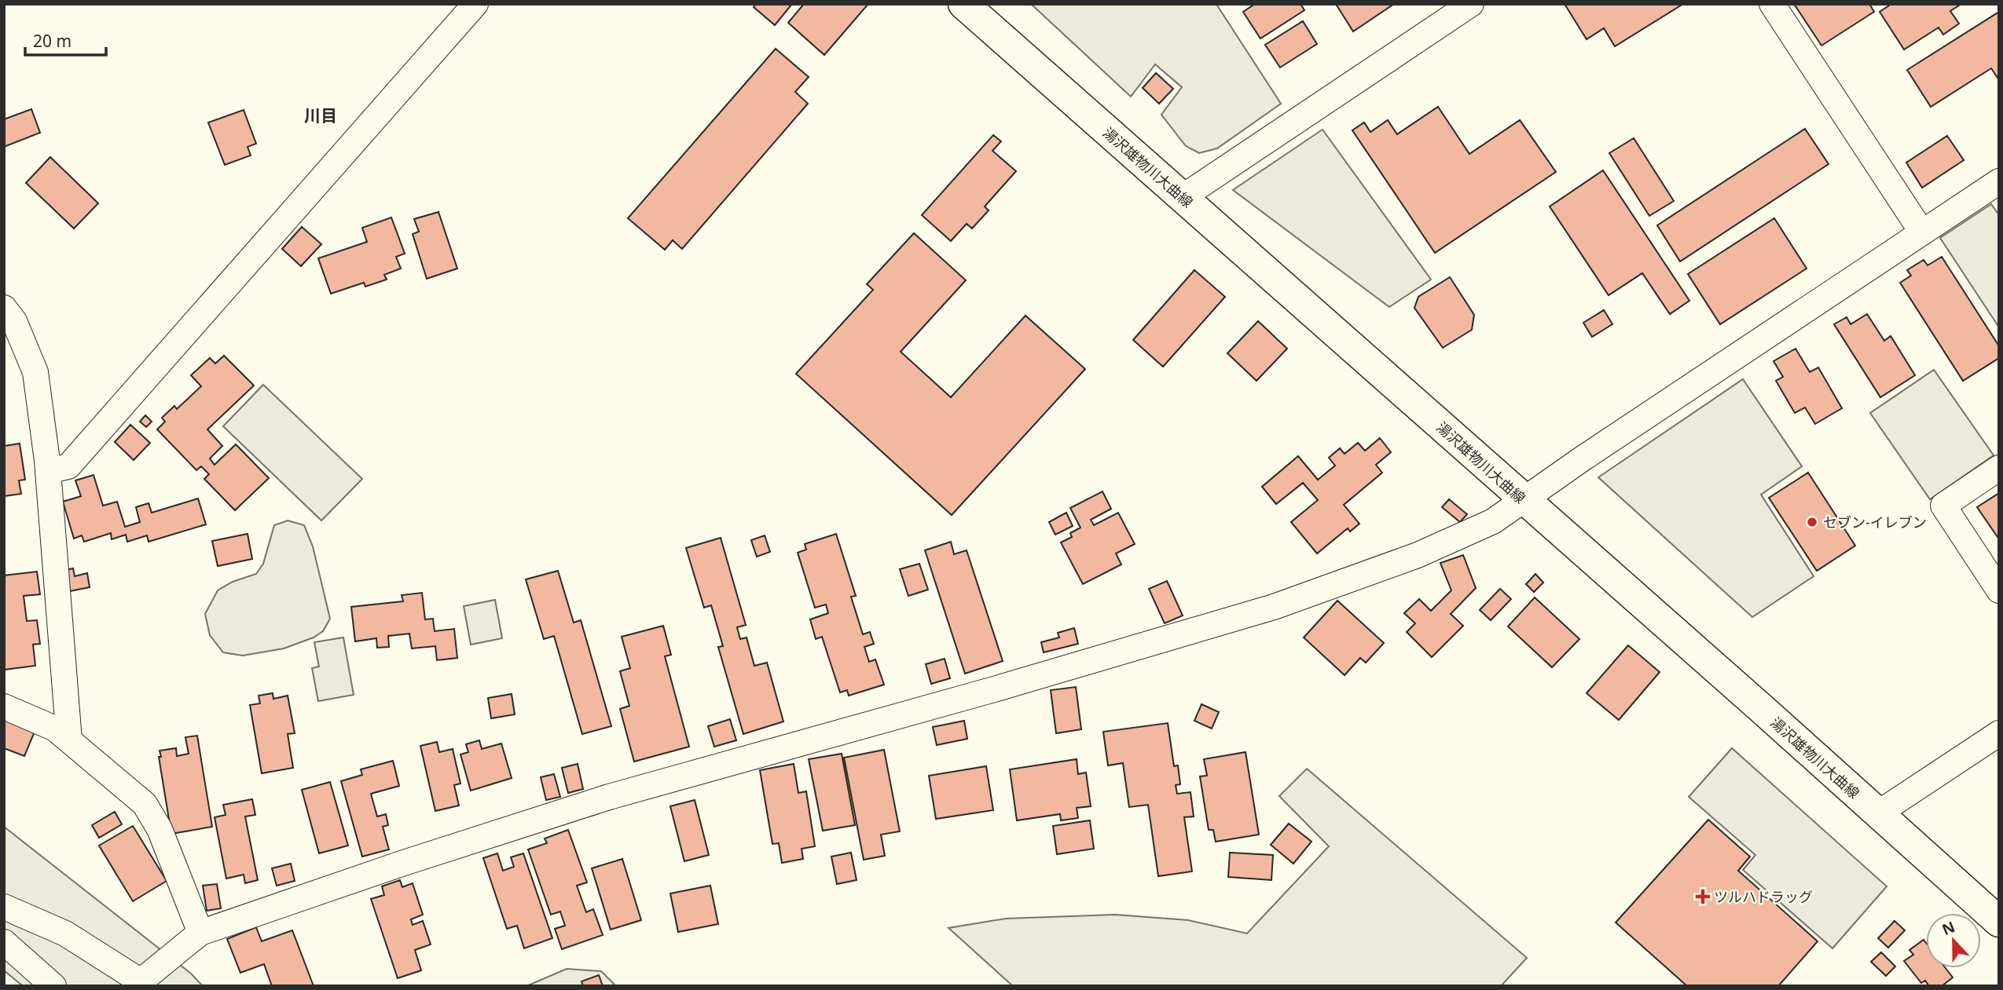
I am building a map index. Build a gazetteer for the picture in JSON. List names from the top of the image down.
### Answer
{
  "streets": {
    "main road": ["湯沢雄物川大曲線"]
  },
  "districts": ["川目"],
  "places": {
    "other": ["セブン-イレブン"],
    "health": ["ツルハドラッグ"]
  },
  "scale_bar": "20 m",
  "north": "top"
}
